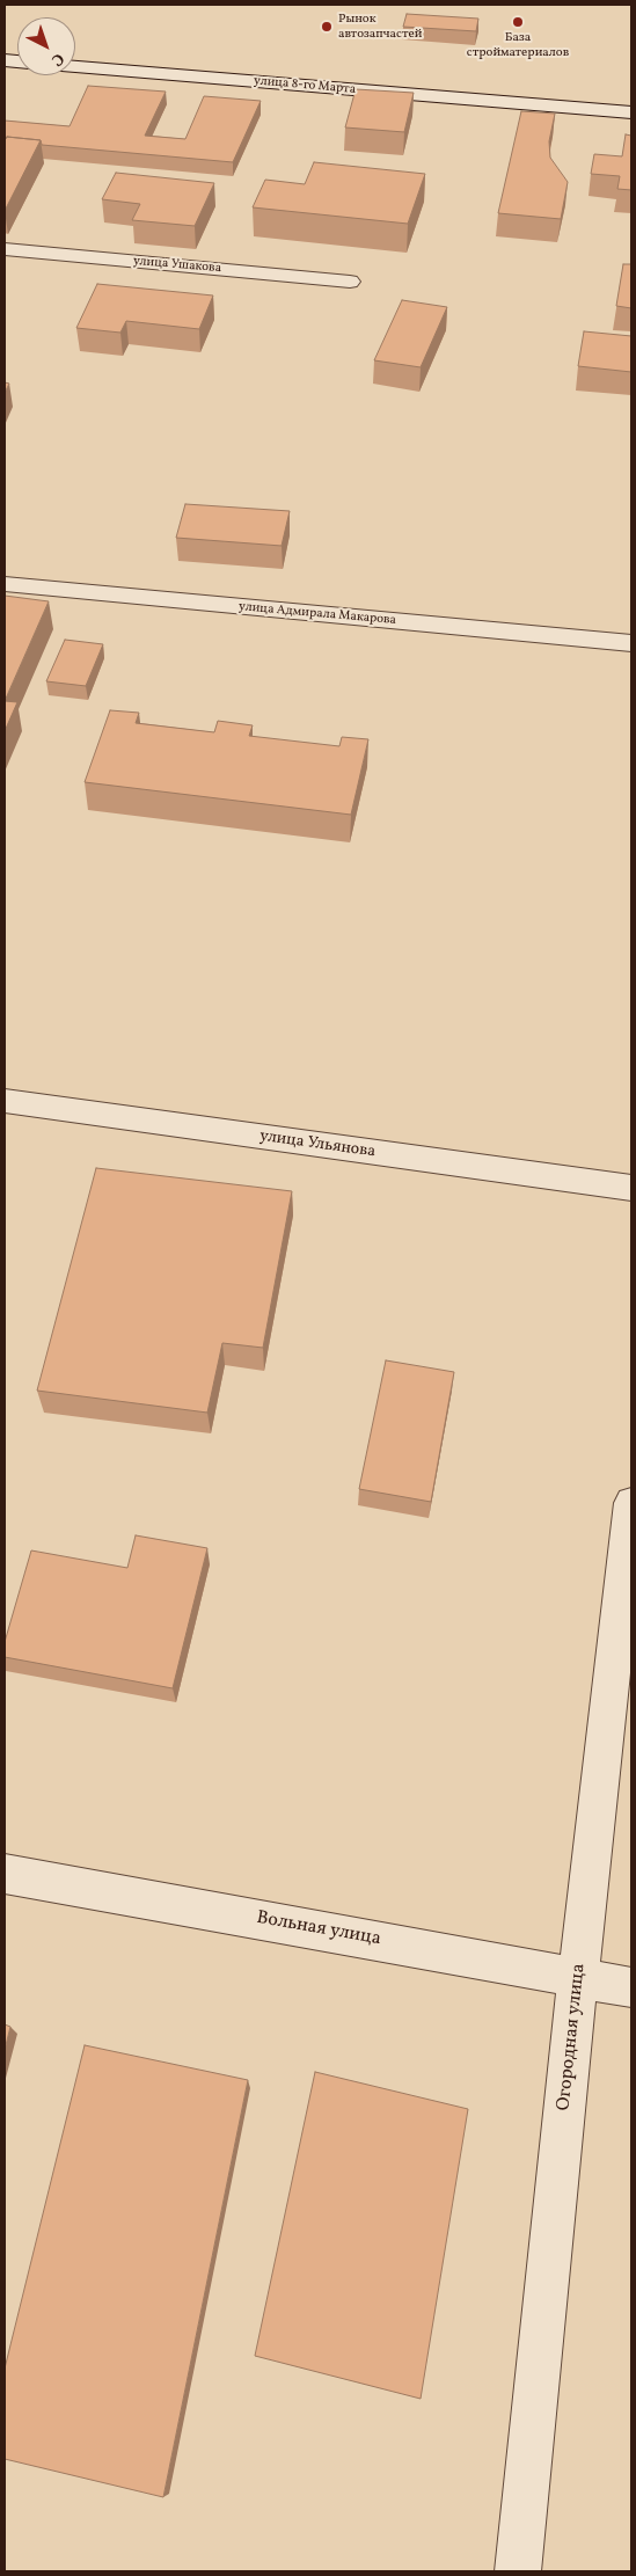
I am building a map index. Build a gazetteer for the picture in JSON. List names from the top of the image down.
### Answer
{
  "streets": {
    "street": [
      "улица 8-го Марта",
      "улица Ушакова",
      "улица Адмирала Макарова",
      "улица Ульянова",
      "Вольная улица",
      "Огородная улица"
    ]
  },
  "crossings": [
    ["Вольная улица", "Огородная улица"]
  ],
  "places": ["База стройматериалов", "Рынок автозапчастей"],
  "north": "bottom right"
}
